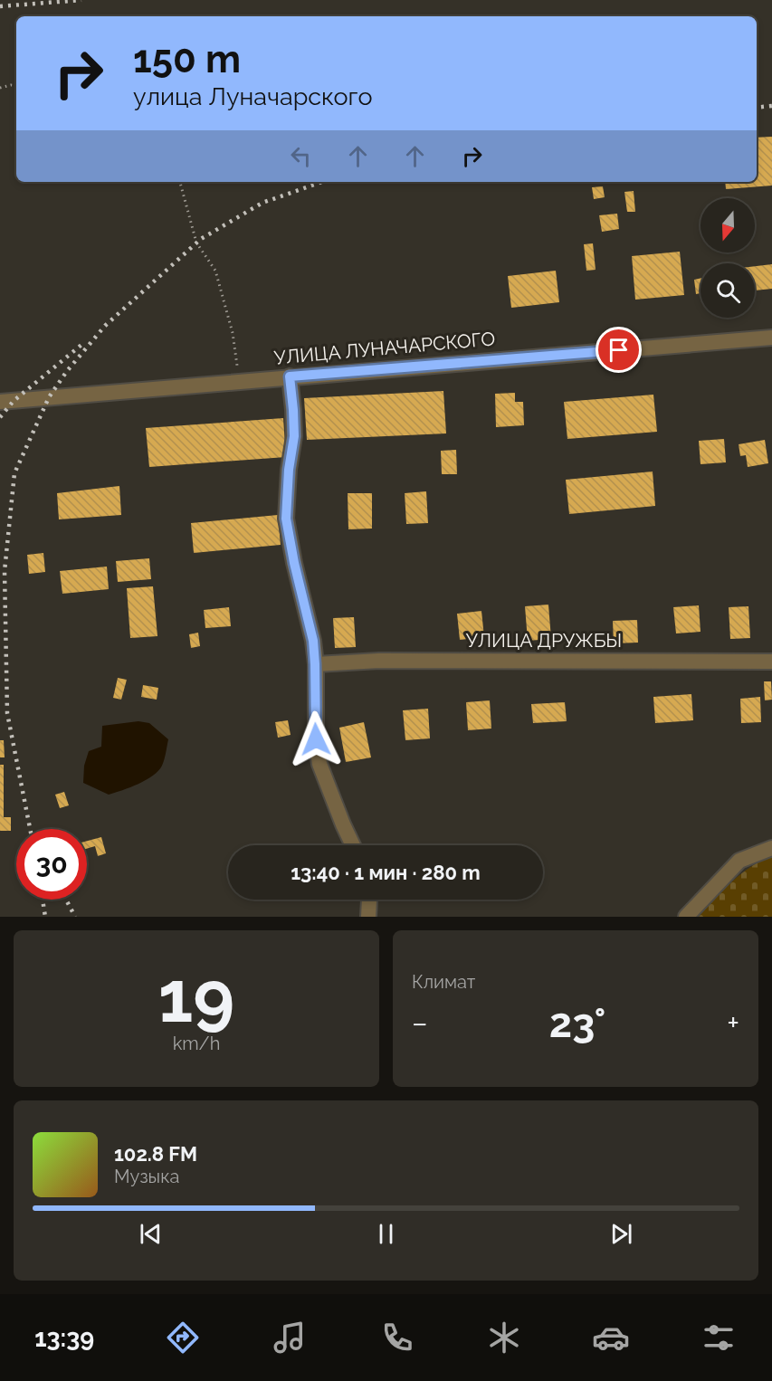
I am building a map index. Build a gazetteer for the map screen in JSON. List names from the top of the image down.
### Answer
{
  "streets": {
    "street": ["УЛИЦА ЛУНАЧАРСКОГО", "УЛИЦА ДРУЖБЫ"]
  },
  "north": "bottom",
  "page": {
    "turn": ["150 m", "улица Луначарского"],
    "limit": "30",
    "trip": "13:40 · 1 мин · 280 m",
    "tile": [
      ["19", "km/h"],
      "Климат"
    ],
    "heat": ["−", "23°", "+"],
    "song": ["102.8 FM", "Музыка"],
    "tabs": "13:39"
  }
}
